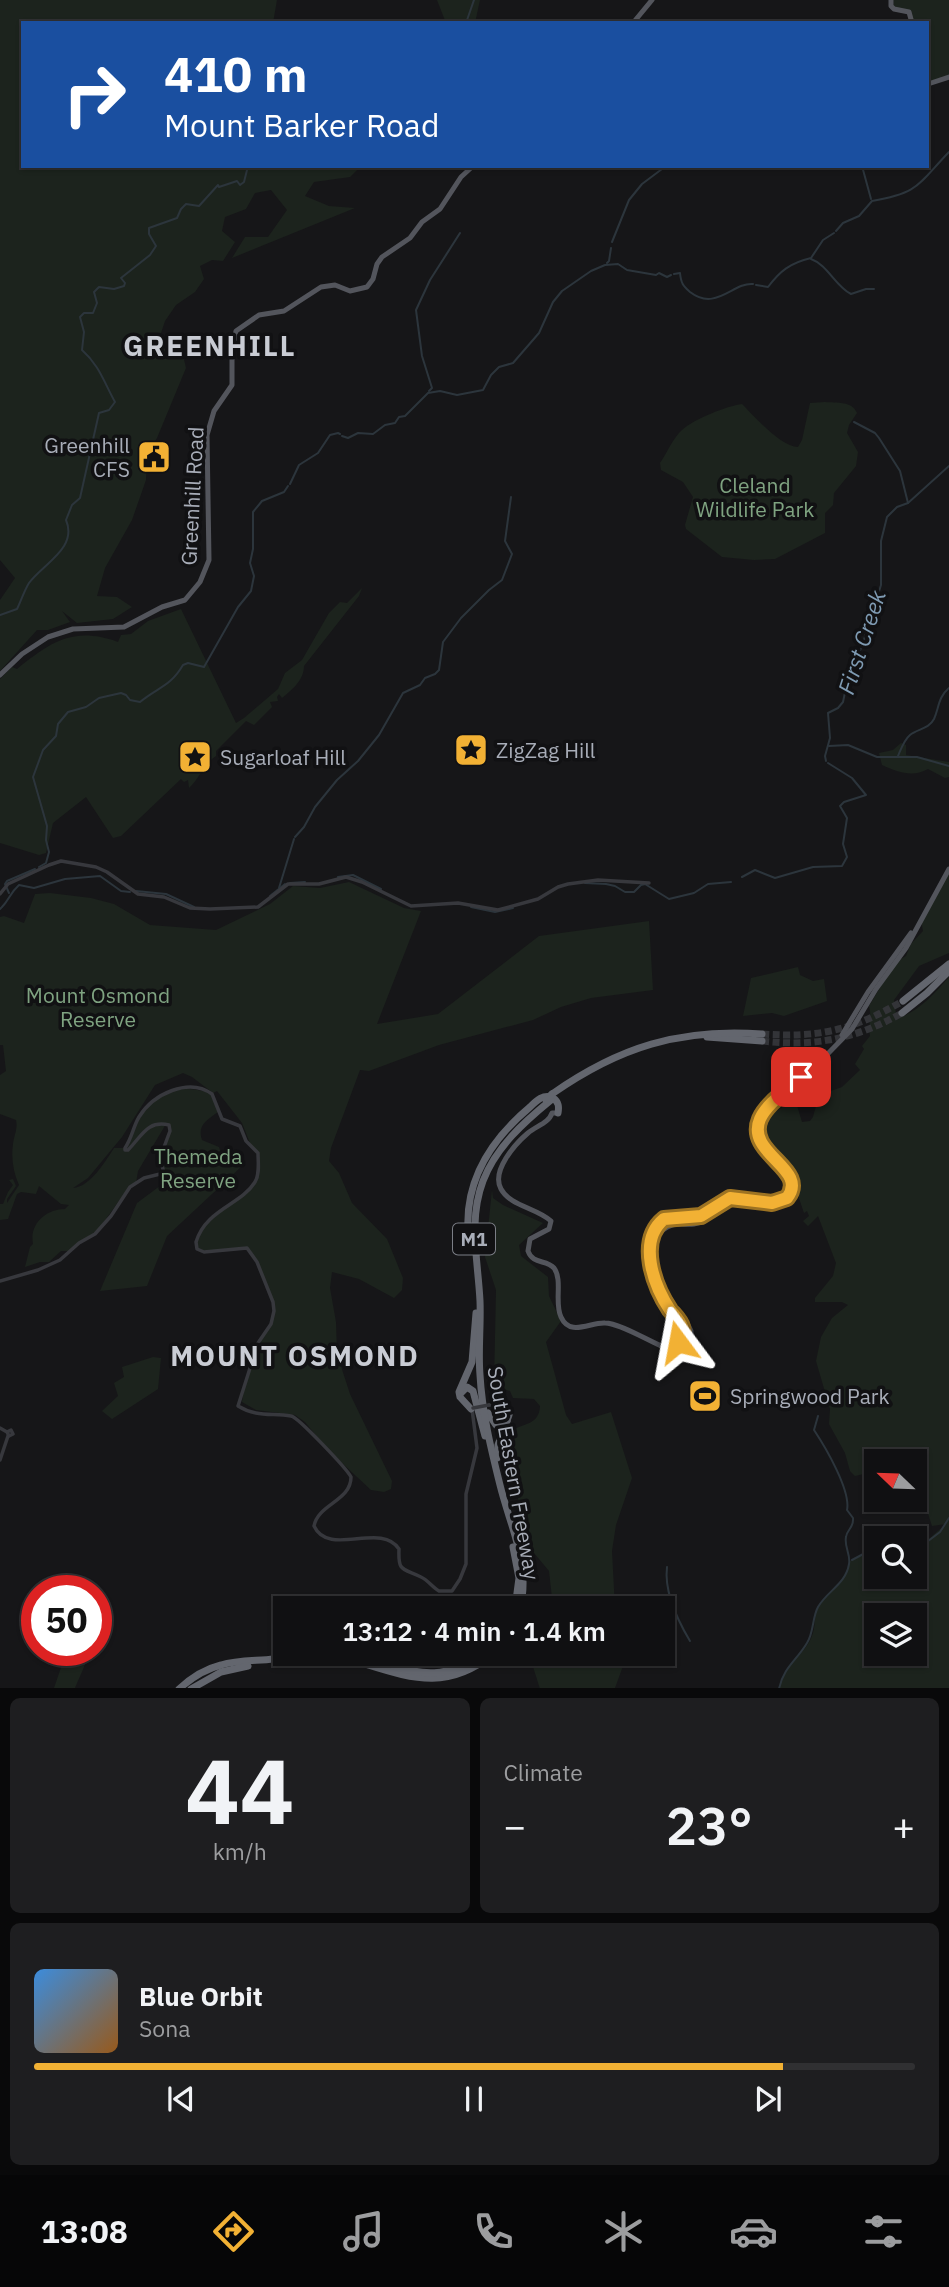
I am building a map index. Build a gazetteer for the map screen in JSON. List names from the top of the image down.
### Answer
{
  "streets": {
    "highway": ["M1", "South Eastern Freeway"],
    "main road": ["Greenhill Road"]
  },
  "districts": ["GREENHILL", "MOUNT OSMOND"],
  "water": ["First Creek"],
  "parks": ["Cleland Wildlife Park", "Mount Osmond Reserve", "Themeda Reserve"],
  "places": {
    "public building": ["Greenhill CFS"],
    "place": ["ZigZag Hill", "Sugarloaf Hill"],
    "sports": ["Springwood Park"]
  },
  "north": "top left",
  "page": {
    "turn": ["410 m", "Mount Barker Road"],
    "limit": "50",
    "trip": "13:12 · 4 min · 1.4 km",
    "tile": [
      ["44", "km/h"],
      "Climate"
    ],
    "heat": ["−", "23°", "+"],
    "song": ["Blue Orbit", "Sona"],
    "tabs": "13:08"
  }
}
